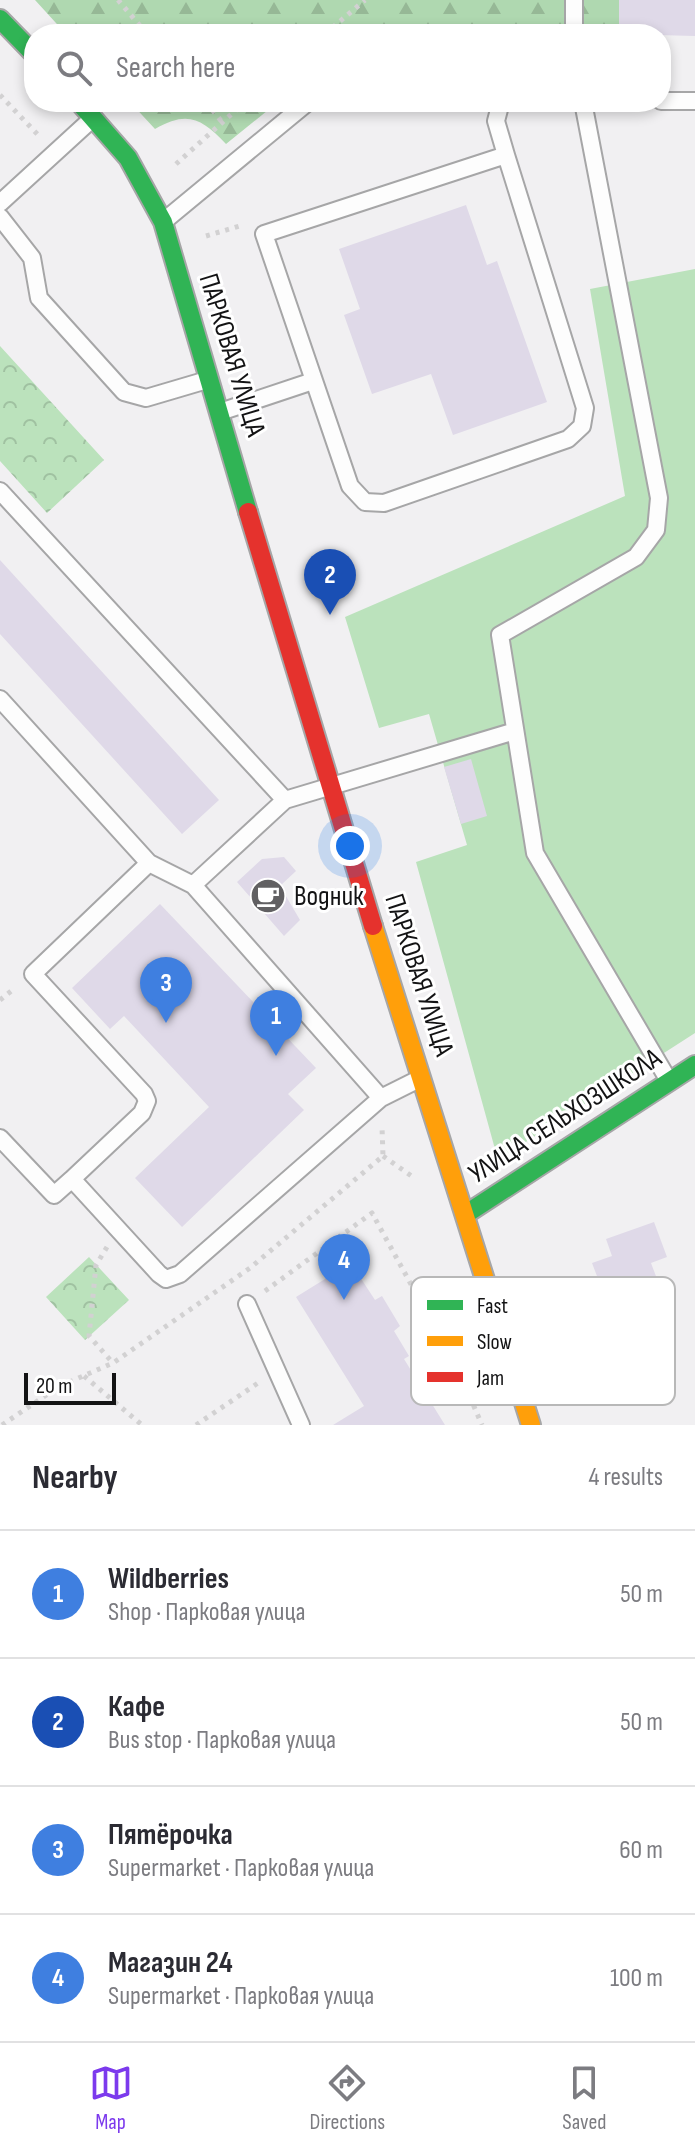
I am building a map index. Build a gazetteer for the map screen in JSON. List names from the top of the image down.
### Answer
{
  "streets": {
    "street": ["ПАРКОВАЯ УЛИЦА", "УЛИЦА СЕЛЬХОЗШКОЛА"]
  },
  "crossings": [
    ["ПАРКОВАЯ УЛИЦА", "УЛИЦА СЕЛЬХОЗШКОЛА"]
  ],
  "places": {
    "cafe": ["Водник"]
  },
  "legend": ["Fast", "Slow", "Jam"],
  "scale_bar": "20 m",
  "page": {
    "search": "Search here",
    "pins": [
      "2",
      "3",
      "1",
      "4"
    ],
    "scale": "20 m",
    "heading": ["Nearby", "4 results"],
    "list": [
      {
        "mark": "1",
        "name": "Wildberries",
        "note": "Shop · Парковая улица",
        "value": "50 m"
      },
      {
        "mark": "2",
        "name": "Кафе",
        "note": "Bus stop · Парковая улица",
        "value": "50 m"
      },
      {
        "mark": "3",
        "name": "Пятёрочка",
        "note": "Supermarket · Парковая улица",
        "value": "60 m"
      },
      {
        "mark": "4",
        "name": "Магазин 24",
        "note": "Supermarket · Парковая улица",
        "value": "100 m"
      }
    ],
    "nav": ["Map", "Directions", "Saved"]
  }
}
